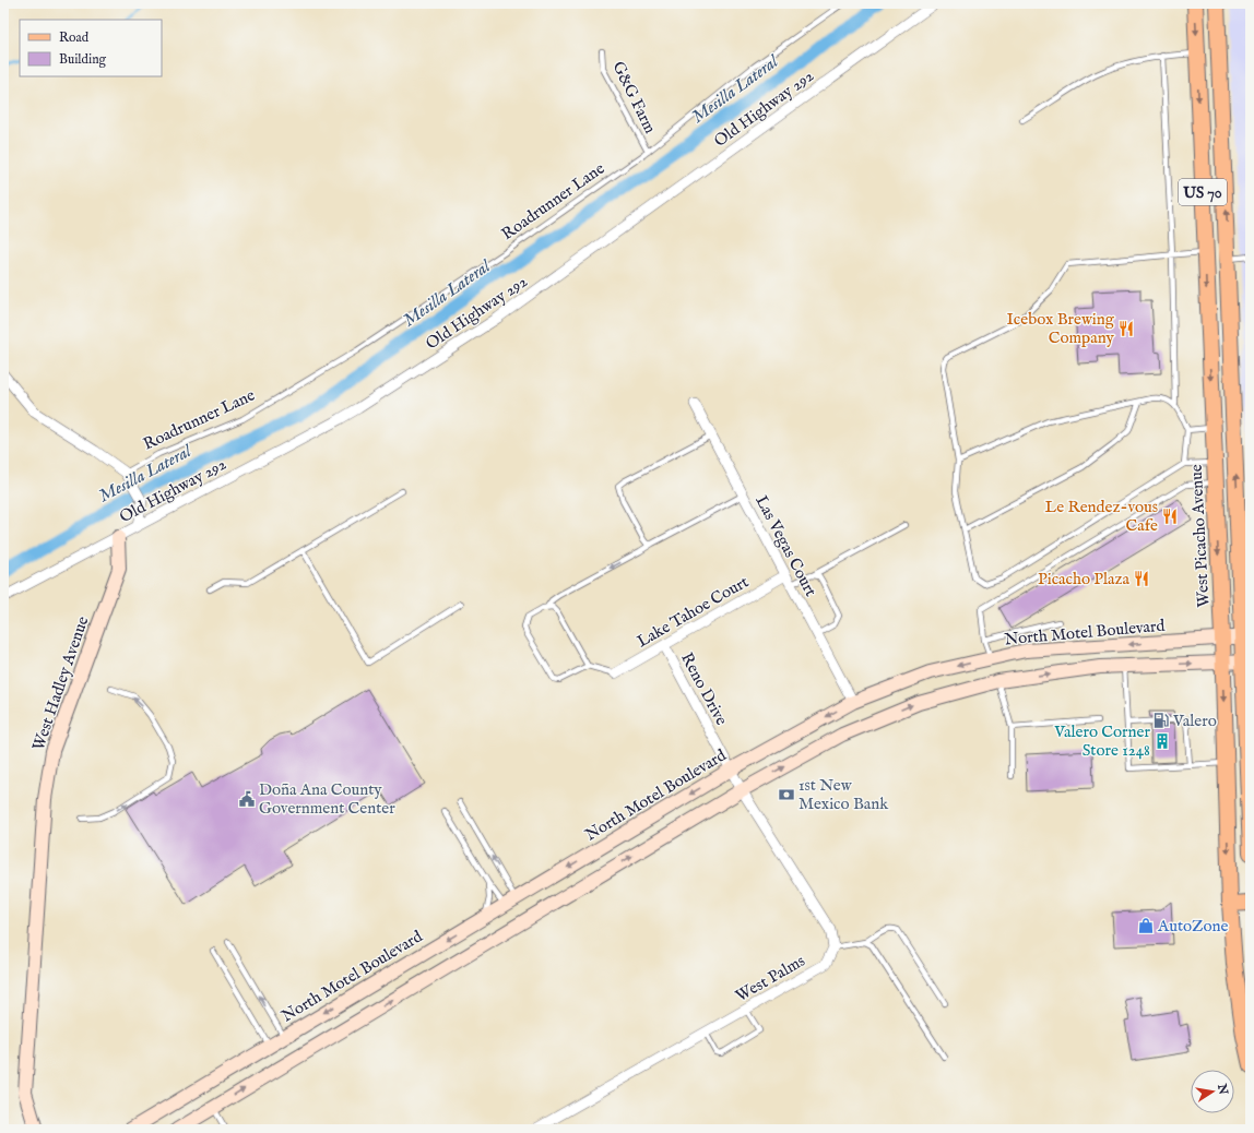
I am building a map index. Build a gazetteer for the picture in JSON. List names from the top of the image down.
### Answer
{
  "streets": {
    "main road": [
      "US 70",
      "West Picacho Avenue",
      "North Motel Boulevard",
      "West Hadley Avenue"
    ],
    "street": [
      "Old Highway 292",
      "Las Vegas Court",
      "Lake Tahoe Court",
      "Reno Drive",
      "West Palms"
    ],
    "lane": ["G&G Farm", "Roadrunner Lane"]
  },
  "crossings": [
    ["G&G Farm", "Roadrunner Lane"],
    ["Old Highway 292", "West Hadley Avenue"],
    ["US 70", "North Motel Boulevard"],
    ["West Picacho Avenue", "North Motel Boulevard"],
    ["Las Vegas Court", "Lake Tahoe Court"],
    ["Las Vegas Court", "North Motel Boulevard"],
    ["Lake Tahoe Court", "Reno Drive"],
    ["North Motel Boulevard", "Reno Drive"]
  ],
  "water": ["Mesilla Lateral"],
  "places": {
    "restaurant": ["Icebox Brewing Company", "Le Rendez-vous Cafe", "Picacho Plaza"],
    "fuel station": ["Valero"],
    "building": ["Valero Corner Store 1248"],
    "bank": ["1st New Mexico Bank"],
    "public building": ["Doña Ana County Government Center"],
    "shop": ["AutoZone"]
  },
  "legend": ["Road", "Building"],
  "north": "right"
}
